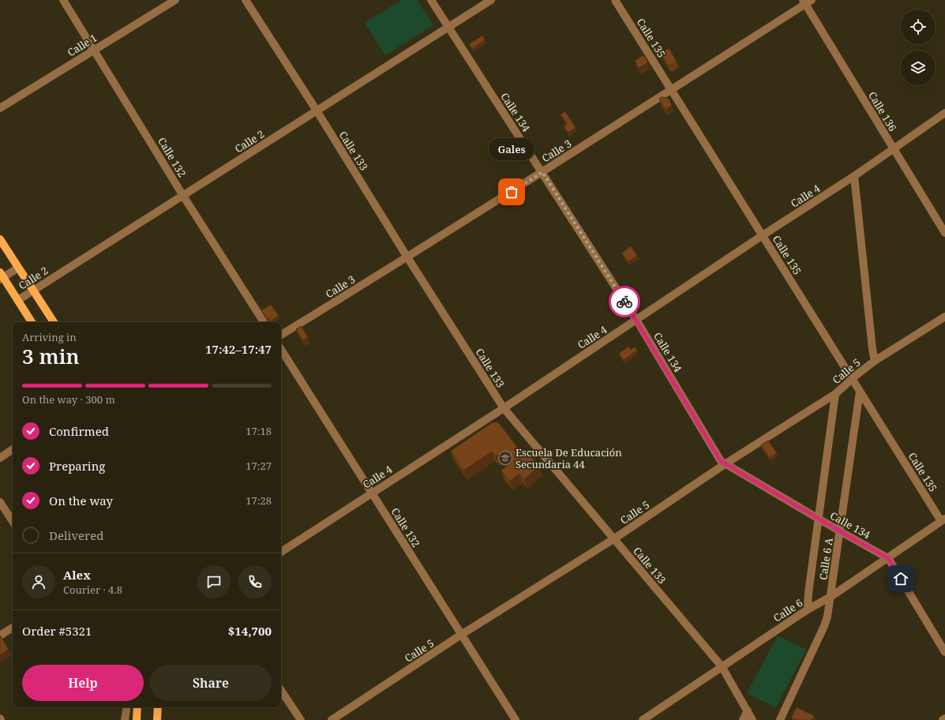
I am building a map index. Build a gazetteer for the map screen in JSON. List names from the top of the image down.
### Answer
{
  "streets": {
    "street": [
      "Calle 135",
      "Calle 1",
      "Calle 136",
      "Calle 134",
      "Calle 2",
      "Calle 133",
      "Calle 3",
      "Calle 132",
      "Calle 4",
      "Calle 5",
      "Calle 6 A",
      "Calle 6"
    ]
  },
  "crossings": [
    ["Calle 135", "Calle 3"],
    ["Calle 135", "Calle 4"],
    ["Calle 135", "Calle 5"],
    ["Calle 135", "Calle 6 A"],
    ["Calle 135", "Calle 6"],
    ["Calle 1", "Calle 132"],
    ["Calle 136", "Calle 3"],
    ["Calle 136", "Calle 4"],
    ["Calle 134", "Calle 2"],
    ["Calle 134", "Calle 3"],
    ["Calle 134", "Calle 4"],
    ["Calle 134", "Calle 5"],
    ["Calle 134", "Calle 6 A"],
    ["Calle 134", "Calle 6"],
    ["Calle 2", "Calle 133"],
    ["Calle 2", "Calle 132"],
    ["Calle 133", "Calle 3"],
    ["Calle 133", "Calle 4"],
    ["Calle 133", "Calle 5"],
    ["Calle 133", "Calle 6"],
    ["Calle 132", "Calle 4"],
    ["Calle 132", "Calle 5"],
    ["Calle 5", "Calle 6 A"],
    ["Calle 6 A", "Calle 6"]
  ],
  "places": {
    "other": ["Gales"],
    "school or university": ["Escuela De Educación Secundaria 44"]
  },
  "page": {
    "bubble": "Gales",
    "heading": ["3 min", "Arriving in", "17:42–17:47"],
    "panel": [
      "Alex",
      "Courier · 4.8",
      "Order #5321",
      "$14,700"
    ],
    "bar": "On the way · 300 m",
    "list": [
      ["Confirmed", "17:18"],
      ["Preparing", "17:27"],
      ["On the way", "17:28"],
      "Delivered"
    ],
    "buttons": ["Help", "Share"]
  }
}
